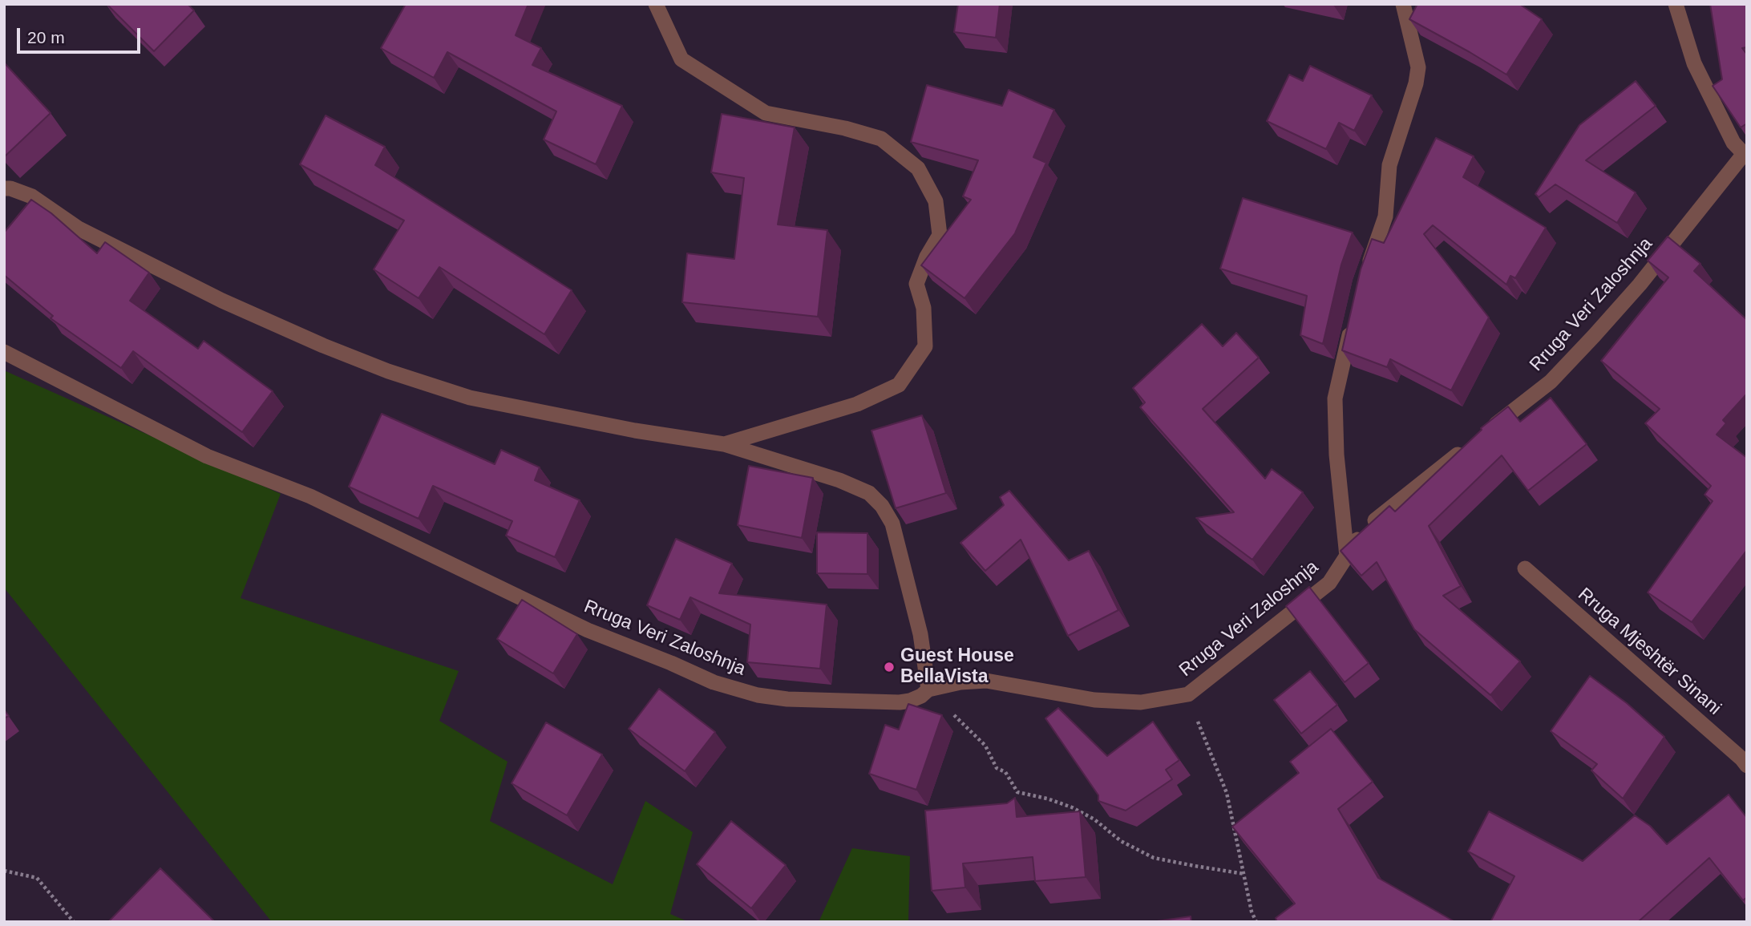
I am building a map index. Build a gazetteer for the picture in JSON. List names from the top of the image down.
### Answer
{
  "streets": {
    "street": ["Rruga Veri Zaloshnja", "Rruga Mjeshtër Sinani"]
  },
  "places": ["Guest House BellaVista"],
  "scale_bar": "20 m"
}
